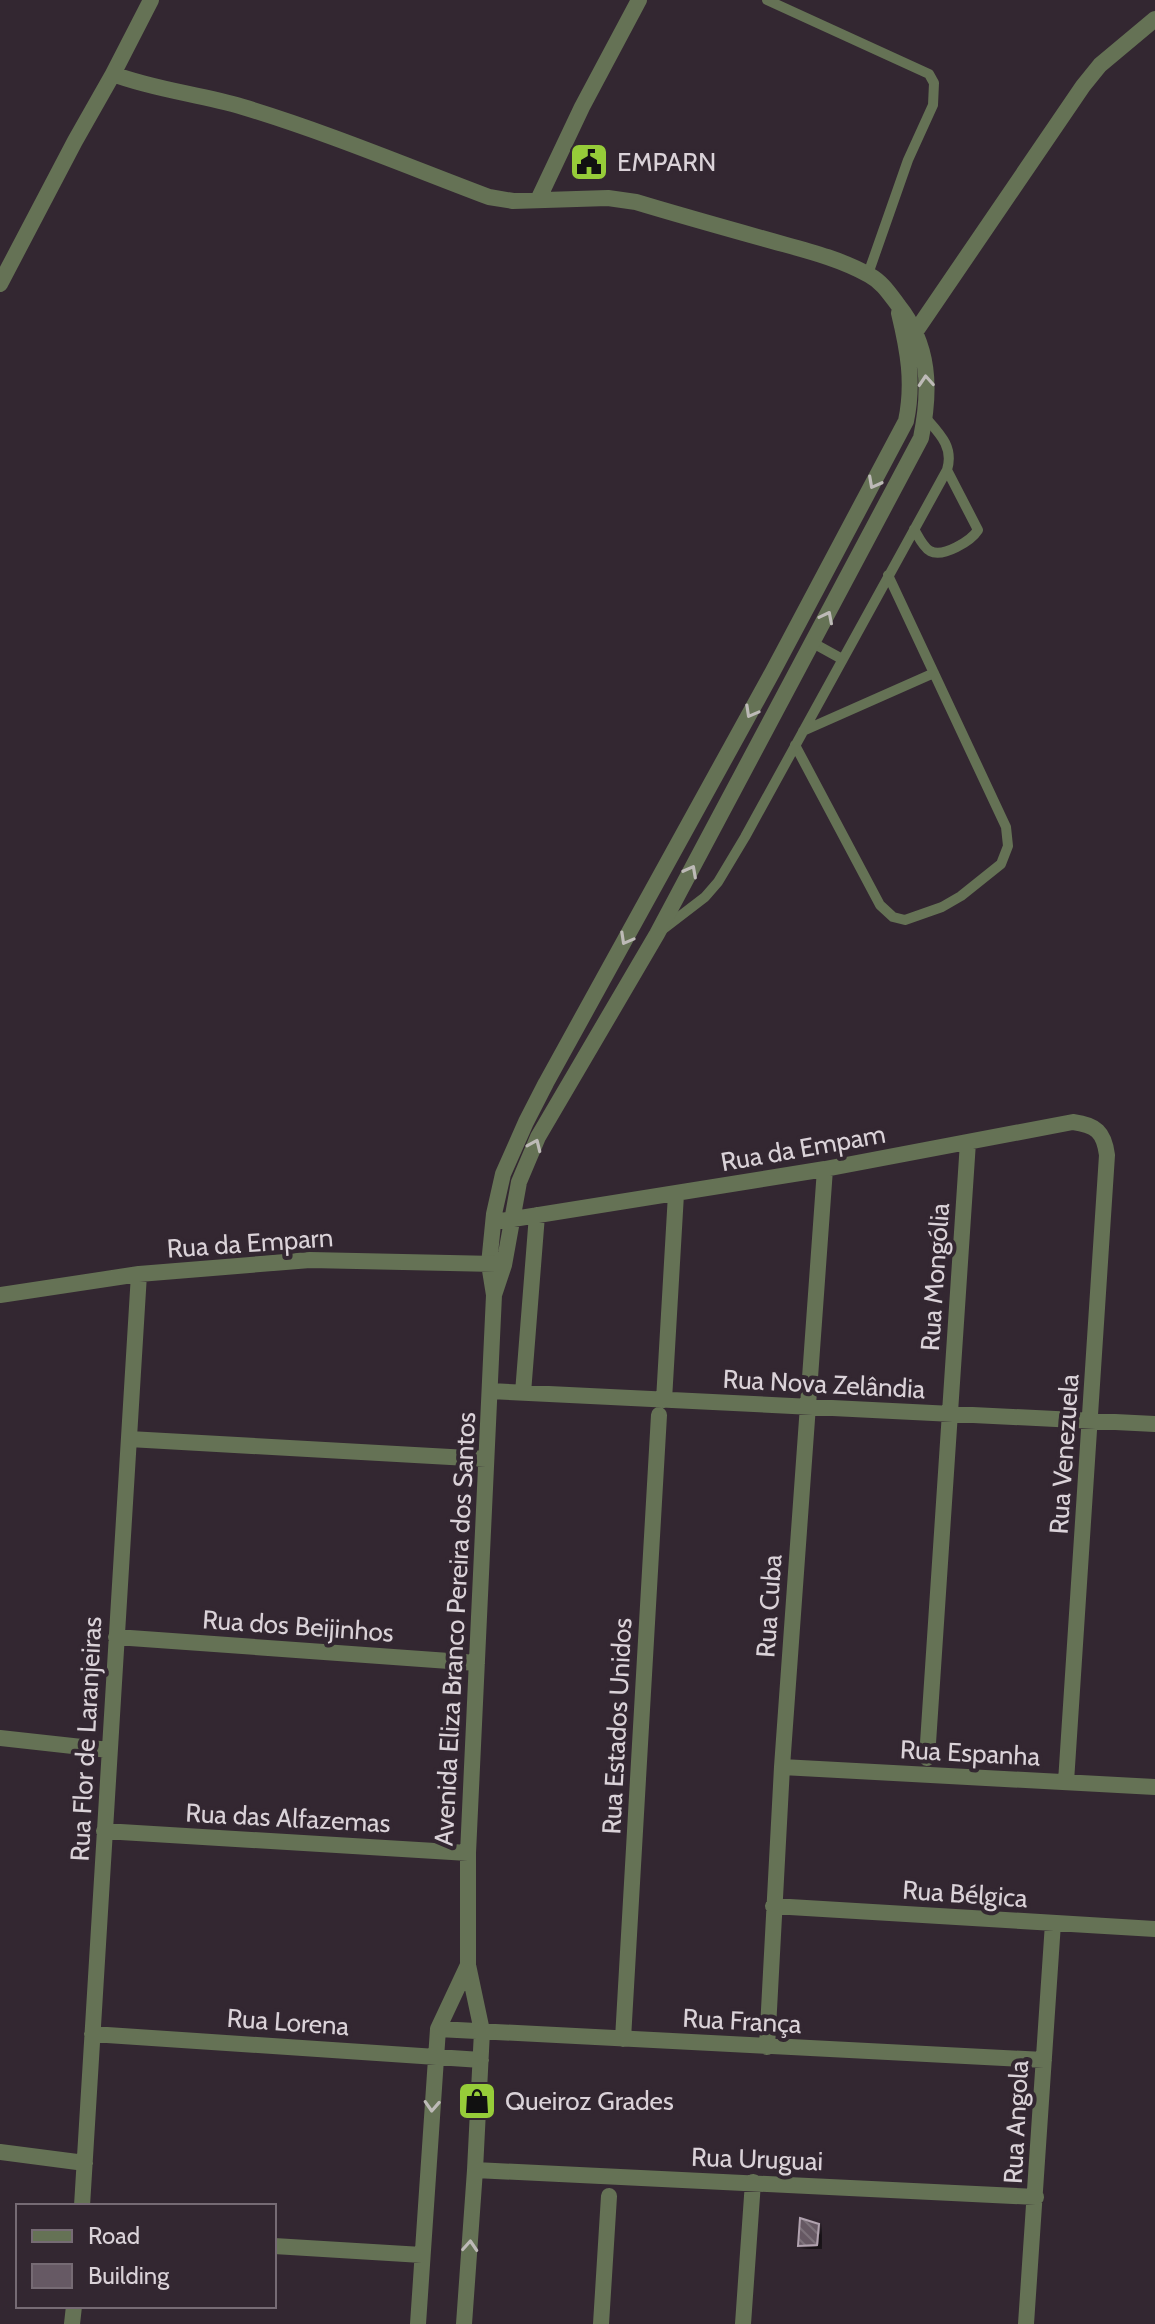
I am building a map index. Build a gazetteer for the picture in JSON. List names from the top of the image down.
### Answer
{
  "streets": {
    "street": [
      "Rua da Empam",
      "Rua da Emparn",
      "Rua Mongólia",
      "Rua Nova Zelândia",
      "Rua Venezuela",
      "Rua Cuba",
      "Rua dos Beijinhos",
      "Avenida Eliza Branco Pereira dos Santos",
      "Rua Estados Unidos",
      "Rua Flor de Laranjeiras",
      "Rua Espanha",
      "Rua das Alfazemas",
      "Rua Bélgica",
      "Rua França",
      "Rua Lorena",
      "Rua Angola",
      "Rua Uruguai"
    ]
  },
  "crossings": [
    ["Rua da Empam", "Rua Mongólia"],
    ["Rua da Empam", "Rua Venezuela"],
    ["Rua da Empam", "Rua Cuba"],
    ["Rua da Empam", "Rua Estados Unidos"],
    ["Rua da Emparn", "Avenida Eliza Branco Pereira dos Santos"],
    ["Rua da Emparn", "Rua Flor de Laranjeiras"],
    ["Rua Mongólia", "Rua Nova Zelândia"],
    ["Rua Nova Zelândia", "Rua Venezuela"],
    ["Rua Nova Zelândia", "Rua Cuba"],
    ["Rua Nova Zelândia", "Avenida Eliza Branco Pereira dos Santos"],
    ["Rua Nova Zelândia", "Rua Estados Unidos"],
    ["Rua Venezuela", "Rua Espanha"],
    ["Rua Cuba", "Rua Espanha"],
    ["Rua Cuba", "Rua Bélgica"],
    ["Rua Cuba", "Rua França"],
    ["Rua dos Beijinhos", "Avenida Eliza Branco Pereira dos Santos"],
    ["Rua dos Beijinhos", "Rua Flor de Laranjeiras"],
    ["Avenida Eliza Branco Pereira dos Santos", "Rua das Alfazemas"],
    ["Avenida Eliza Branco Pereira dos Santos", "Rua França"],
    ["Avenida Eliza Branco Pereira dos Santos", "Rua Lorena"],
    ["Avenida Eliza Branco Pereira dos Santos", "Rua Uruguai"],
    ["Rua Estados Unidos", "Rua França"],
    ["Rua Flor de Laranjeiras", "Rua das Alfazemas"],
    ["Rua Flor de Laranjeiras", "Rua Lorena"],
    ["Rua Bélgica", "Rua Angola"],
    ["Rua França", "Rua Angola"],
    ["Rua Angola", "Rua Uruguai"]
  ],
  "places": {
    "public building": ["EMPARN"],
    "shop": ["Queiroz Grades"]
  },
  "legend": ["Road", "Building"]
}
